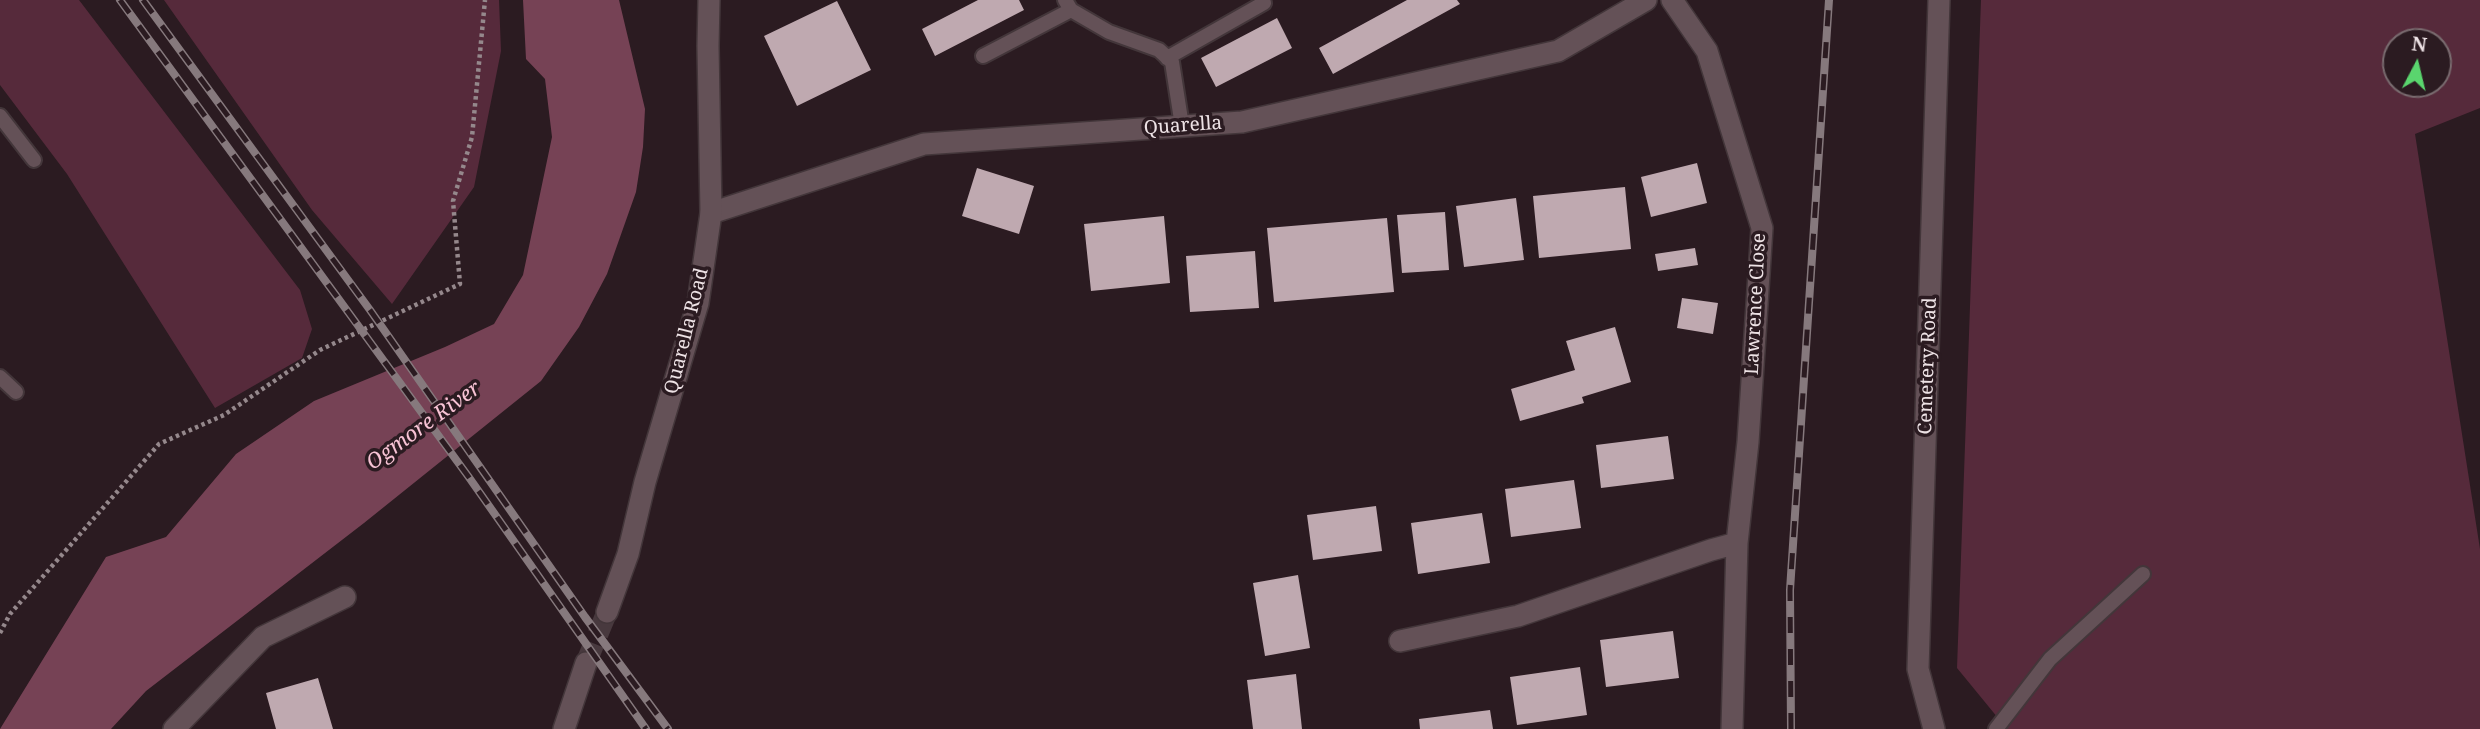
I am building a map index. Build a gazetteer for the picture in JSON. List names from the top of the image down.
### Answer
{
  "streets": {
    "street": [
      "Quarella",
      "Lawrence Close",
      "Quarella Road",
      "Cemetery Road"
    ]
  },
  "crossings": [
    ["Quarella", "Quarella Road"]
  ],
  "water": ["Ogmore River"],
  "north": "top"
}
